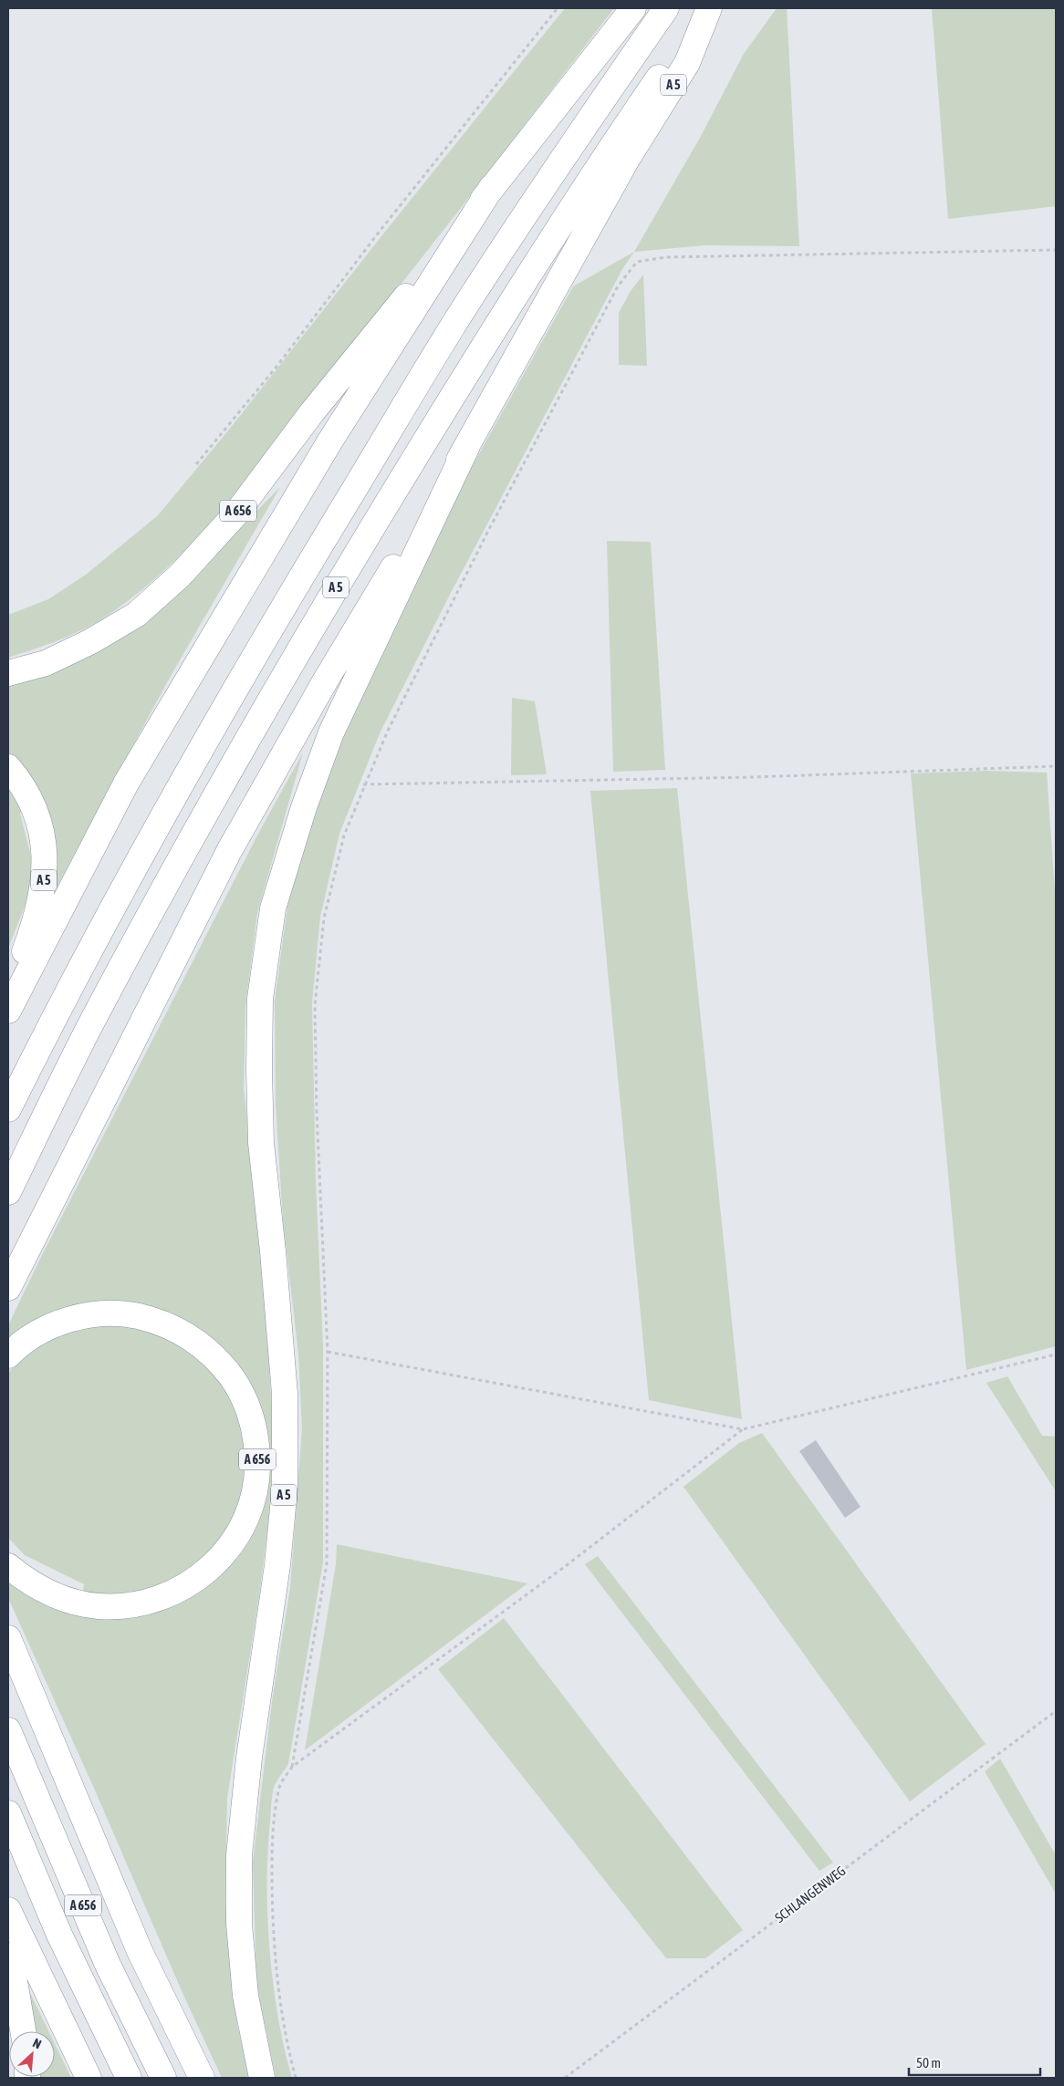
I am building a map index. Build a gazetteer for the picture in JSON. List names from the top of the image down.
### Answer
{
  "streets": {
    "highway": ["A 5", "A 656"],
    "path": ["SCHLANGENWEG"]
  },
  "scale_bar": "50 m",
  "north": "top right"
}
